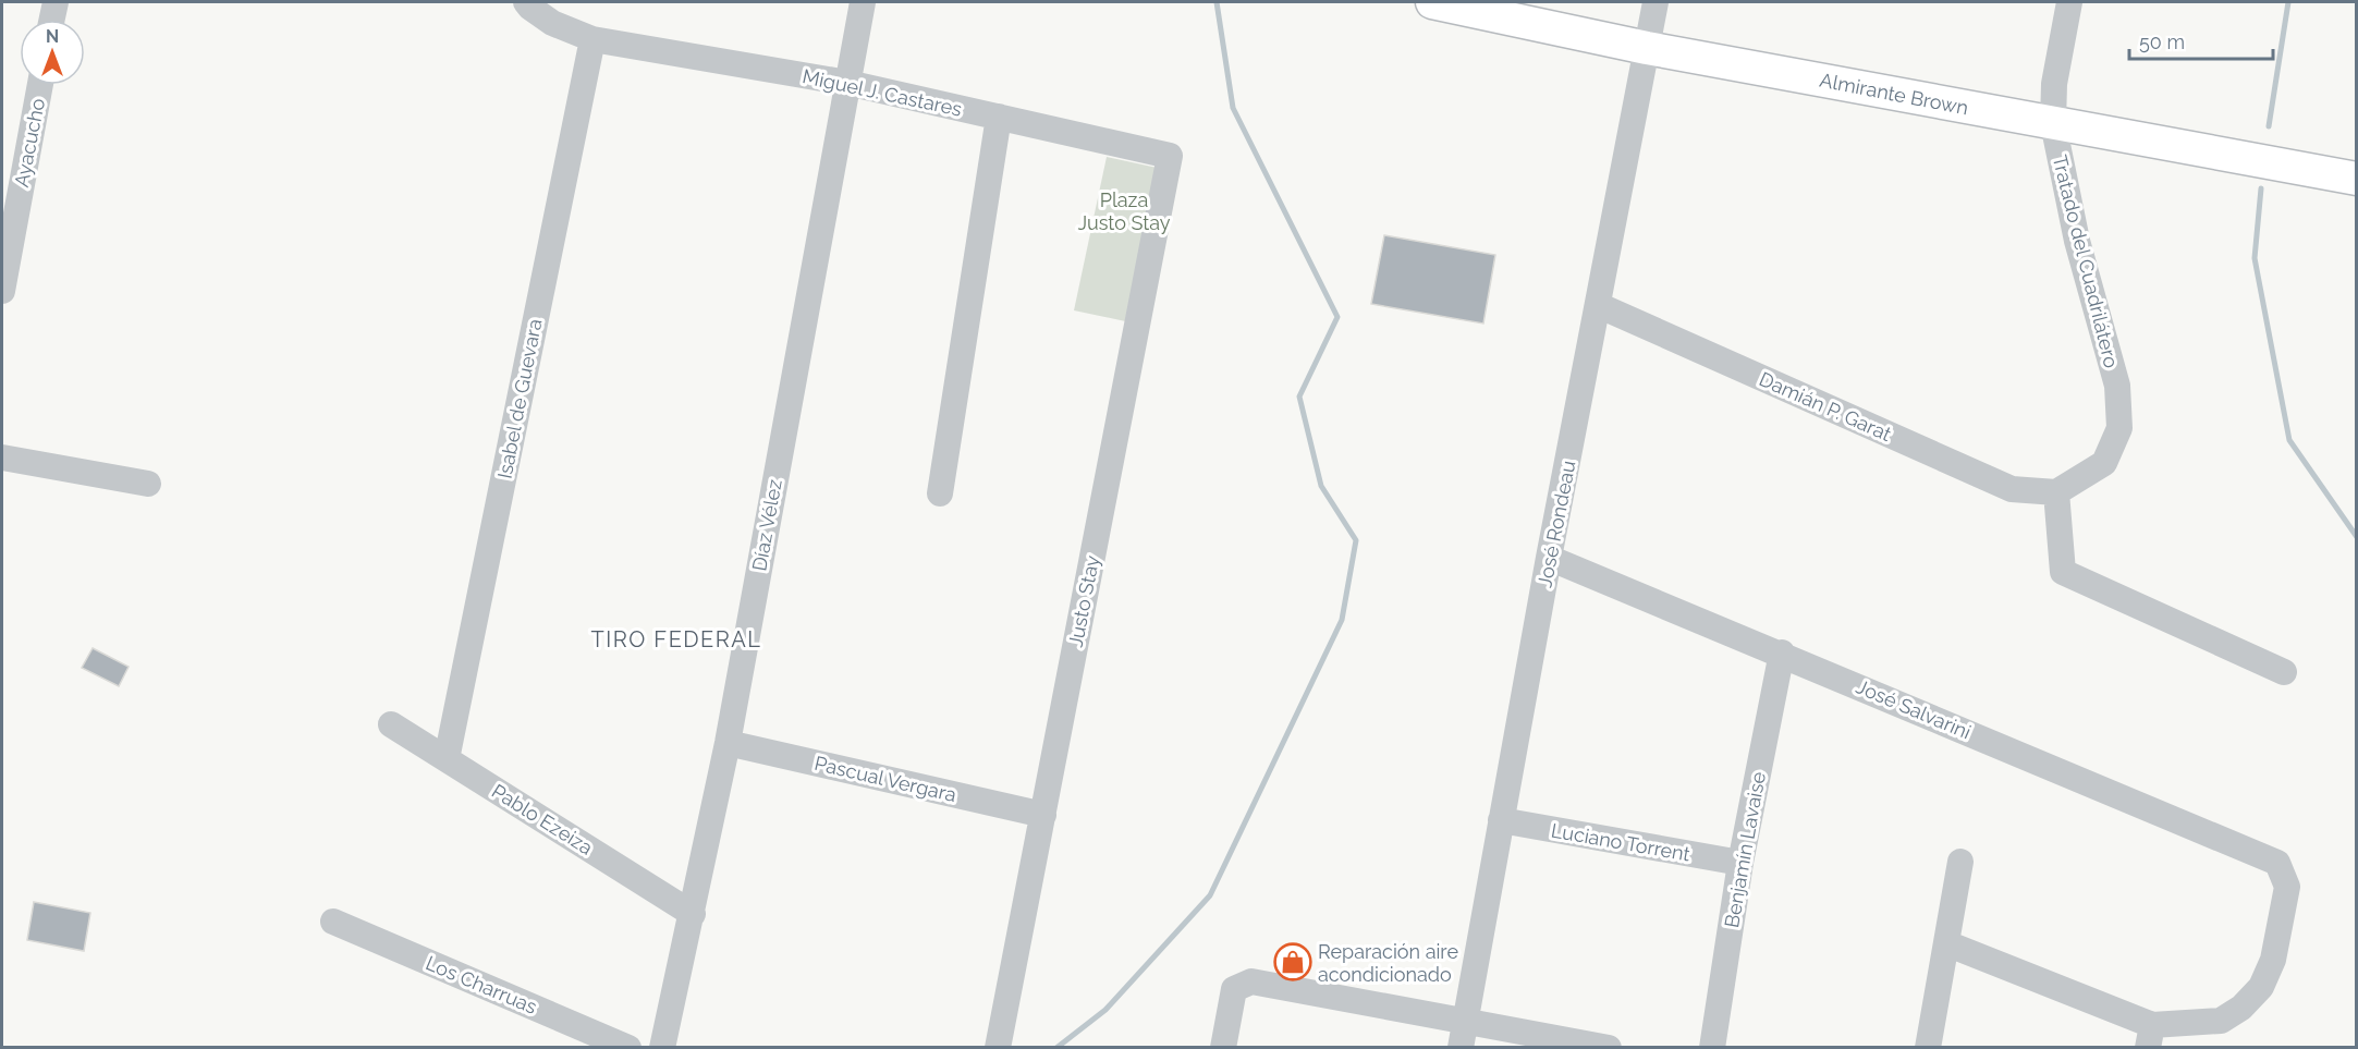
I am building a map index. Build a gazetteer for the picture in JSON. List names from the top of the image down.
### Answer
{
  "streets": {
    "main road": ["Almirante Brown"],
    "street": [
      "Miguel J. Castares",
      "Ayacucho",
      "Tratado del Cuadrilátero",
      "Isabel de Guevara",
      "Damián P. Garat",
      "José Rondeau",
      "Díaz Vélez",
      "Justo Stay",
      "José Salvarini",
      "Pascual Vergara",
      "Pablo Ezeiza",
      "Luciano Torrent",
      "Benjamín Lavaise",
      "Los Charruas"
    ]
  },
  "crossings": [
    ["Miguel J. Castares", "Isabel de Guevara"],
    ["Miguel J. Castares", "Díaz Vélez"],
    ["Miguel J. Castares", "Justo Stay"],
    ["Almirante Brown", "Tratado del Cuadrilátero"],
    ["Almirante Brown", "José Rondeau"],
    ["Tratado del Cuadrilátero", "Damián P. Garat"],
    ["Isabel de Guevara", "Pablo Ezeiza"],
    ["Damián P. Garat", "José Rondeau"],
    ["José Rondeau", "José Salvarini"],
    ["José Rondeau", "Luciano Torrent"],
    ["Díaz Vélez", "Pascual Vergara"],
    ["Díaz Vélez", "Pablo Ezeiza"],
    ["Justo Stay", "Pascual Vergara"],
    ["José Salvarini", "Benjamín Lavaise"],
    ["Luciano Torrent", "Benjamín Lavaise"]
  ],
  "districts": ["TIRO FEDERAL"],
  "parks": ["Plaza Justo Stay"],
  "places": {
    "shop": ["Reparación aire acondicionado"]
  },
  "scale_bar": "50 m",
  "north": "top"
}
